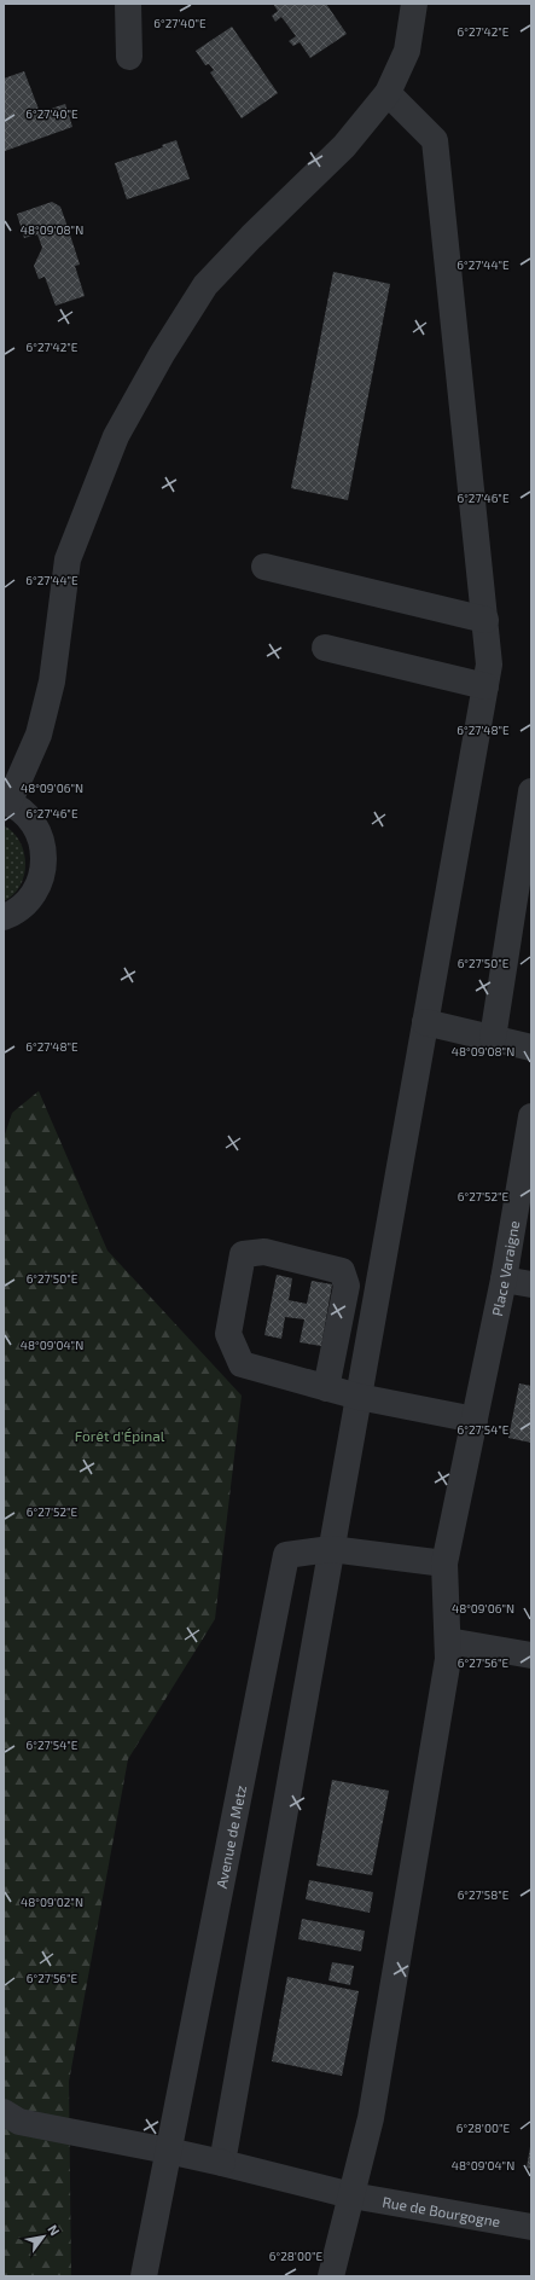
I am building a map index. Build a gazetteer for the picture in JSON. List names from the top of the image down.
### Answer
{
  "streets": {
    "street": ["Place Varaigne", "Avenue de Metz", "Rue de Bourgogne"]
  },
  "crossings": [
    ["Avenue de Metz", "Rue de Bourgogne"]
  ],
  "parks": ["Forêt d'Épinal"],
  "north": "top right",
  "coordinates": [
    "6°27'40\"E",
    "6°27'42\"E",
    "48°09'08\"N",
    "6°27'44\"E",
    "6°27'46\"E",
    "6°27'48\"E",
    "48°09'06\"N",
    "6°27'50\"E",
    "6°27'52\"E",
    "48°09'04\"N",
    "6°27'54\"E",
    "6°27'56\"E",
    "6°27'58\"E",
    "48°09'02\"N",
    "6°28'00\"E"
  ]
}
